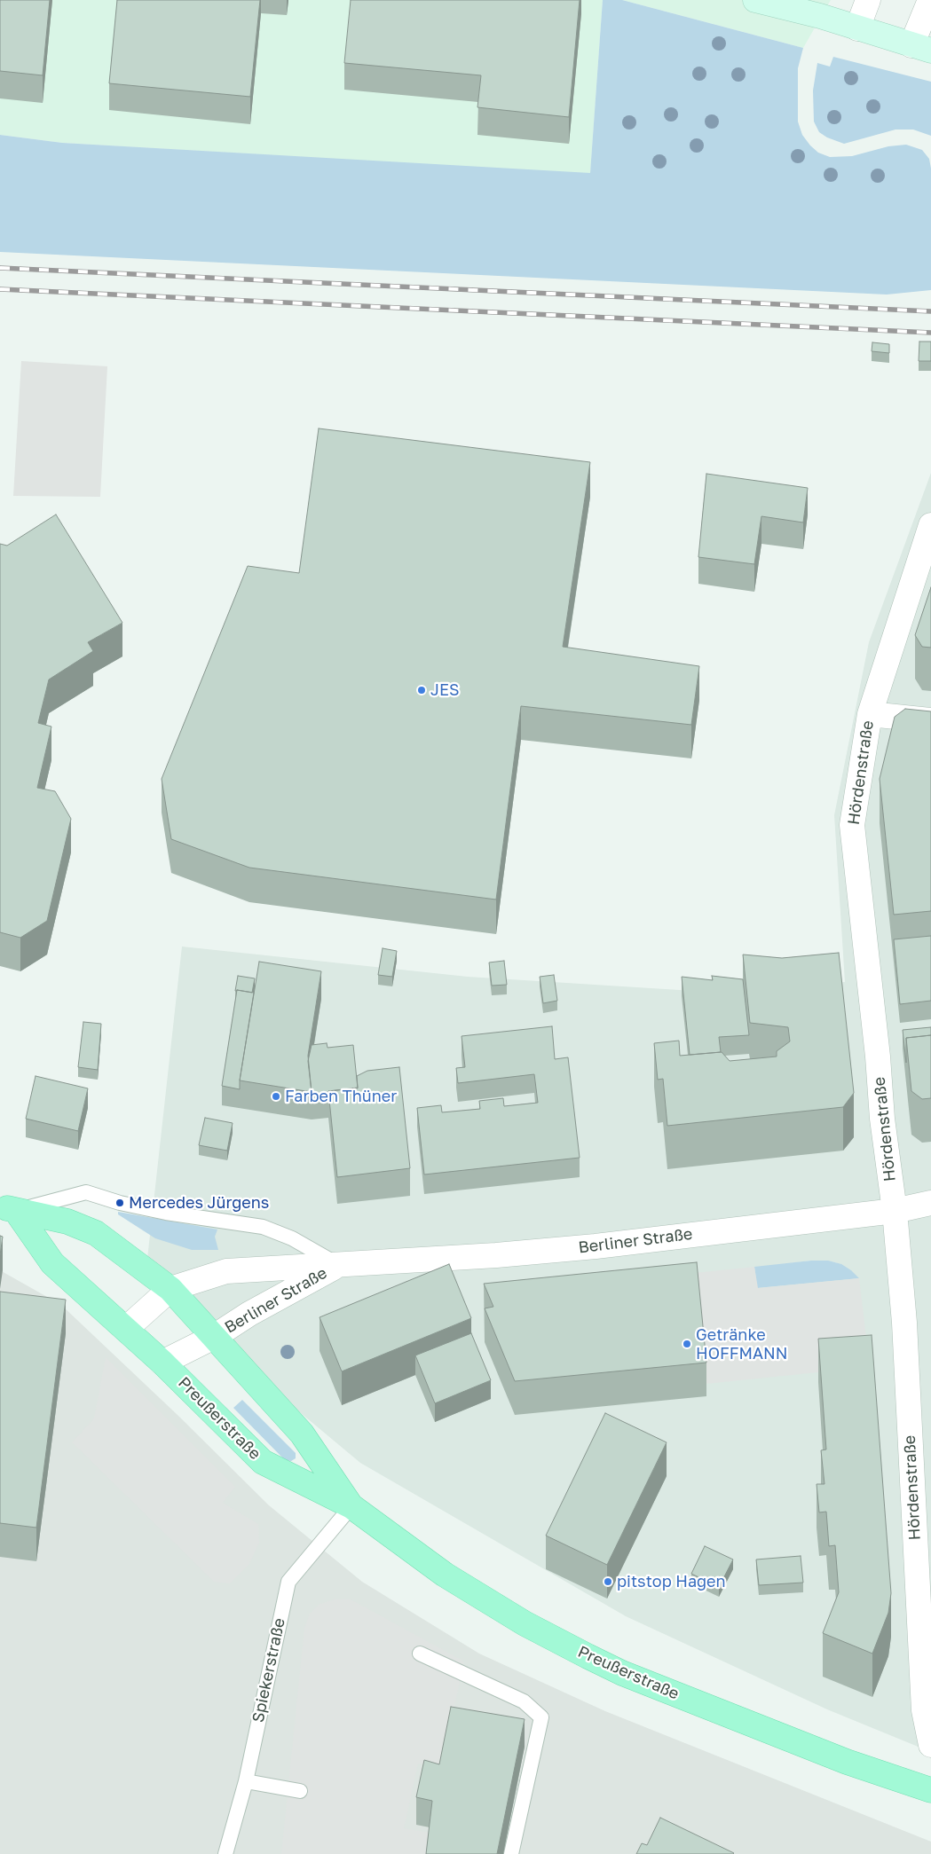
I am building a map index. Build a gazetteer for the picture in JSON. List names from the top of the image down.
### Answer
{
  "streets": {
    "main road": ["Berliner Straße", "Preußerstraße"],
    "street": ["Hördenstraße"],
    "lane": ["Spiekerstraße"]
  },
  "crossings": [
    ["Hördenstraße", "Berliner Straße"],
    ["Berliner Straße", "Preußerstraße"],
    ["Preußerstraße", "Spiekerstraße"]
  ],
  "places": [
    "JES",
    "Farben Thüner",
    "Mercedes Jürgens",
    "Getränke HOFFMANN",
    "pitstop Hagen"
  ]
}
